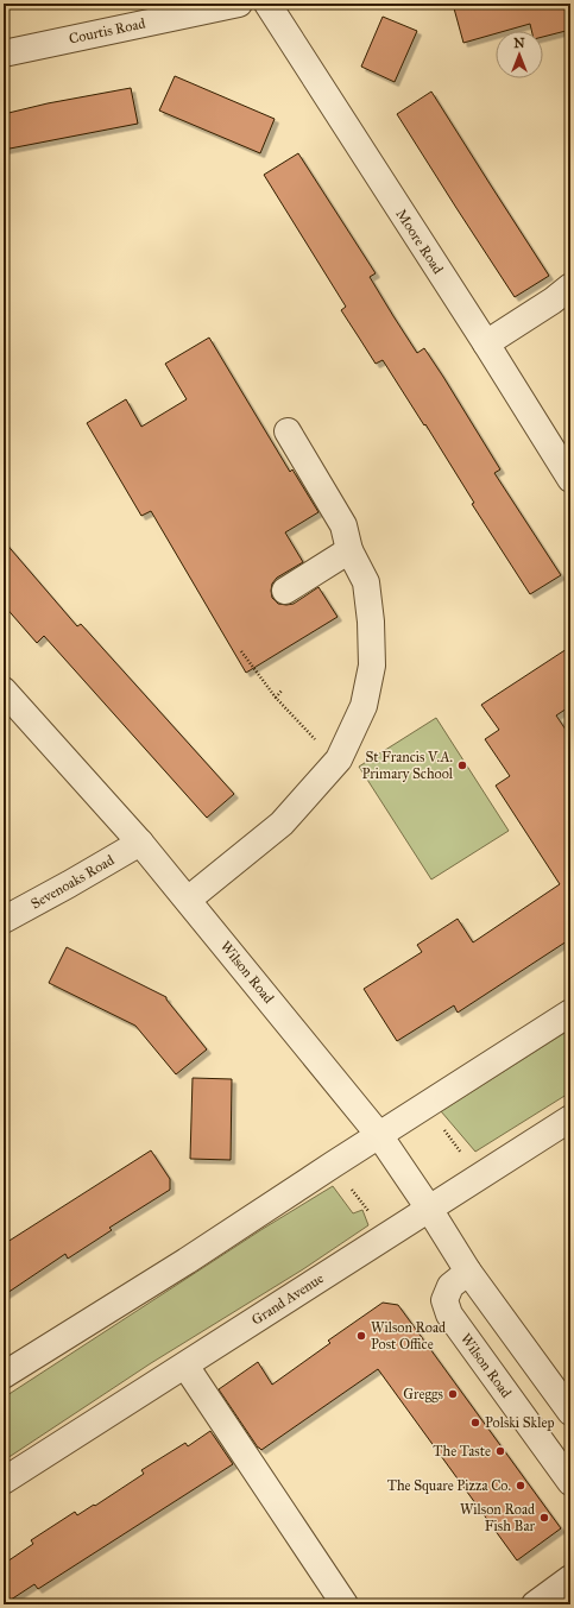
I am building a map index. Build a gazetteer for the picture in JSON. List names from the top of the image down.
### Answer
{
  "streets": {
    "street": [
      "Courtis Road",
      "Moore Road",
      "Sevenoaks Road",
      "Wilson Road",
      "Grand Avenue"
    ]
  },
  "crossings": [
    ["Sevenoaks Road", "Wilson Road"],
    ["Wilson Road", "Grand Avenue"]
  ],
  "places": [
    "St Francis V.A. Primary School",
    "Wilson Road Post Office",
    "Greggs",
    "Polski Sklep",
    "The Taste",
    "The Square Pizza Co.",
    "Wilson Road Fish Bar"
  ],
  "north": "top"
}
